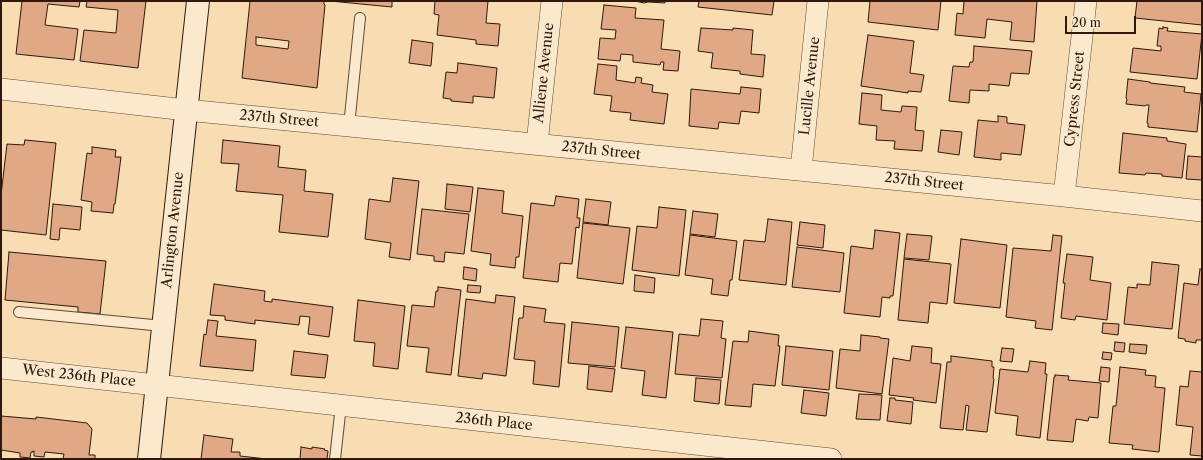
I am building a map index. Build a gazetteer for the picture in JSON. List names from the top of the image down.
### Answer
{
  "streets": {
    "main road": ["Arlington Avenue"],
    "street": [
      "Alliene Avenue",
      "Lucille Avenue",
      "Cypress Street",
      "237th Street",
      "West 236th Place",
      "236th Place"
    ]
  },
  "crossings": [
    ["Alliene Avenue", "237th Street"],
    ["Lucille Avenue", "237th Street"],
    ["Cypress Street", "237th Street"],
    ["237th Street", "Arlington Avenue"],
    ["Arlington Avenue", "West 236th Place"],
    ["Arlington Avenue", "236th Place"],
    ["West 236th Place", "236th Place"]
  ],
  "scale_bar": "20 m"
}
